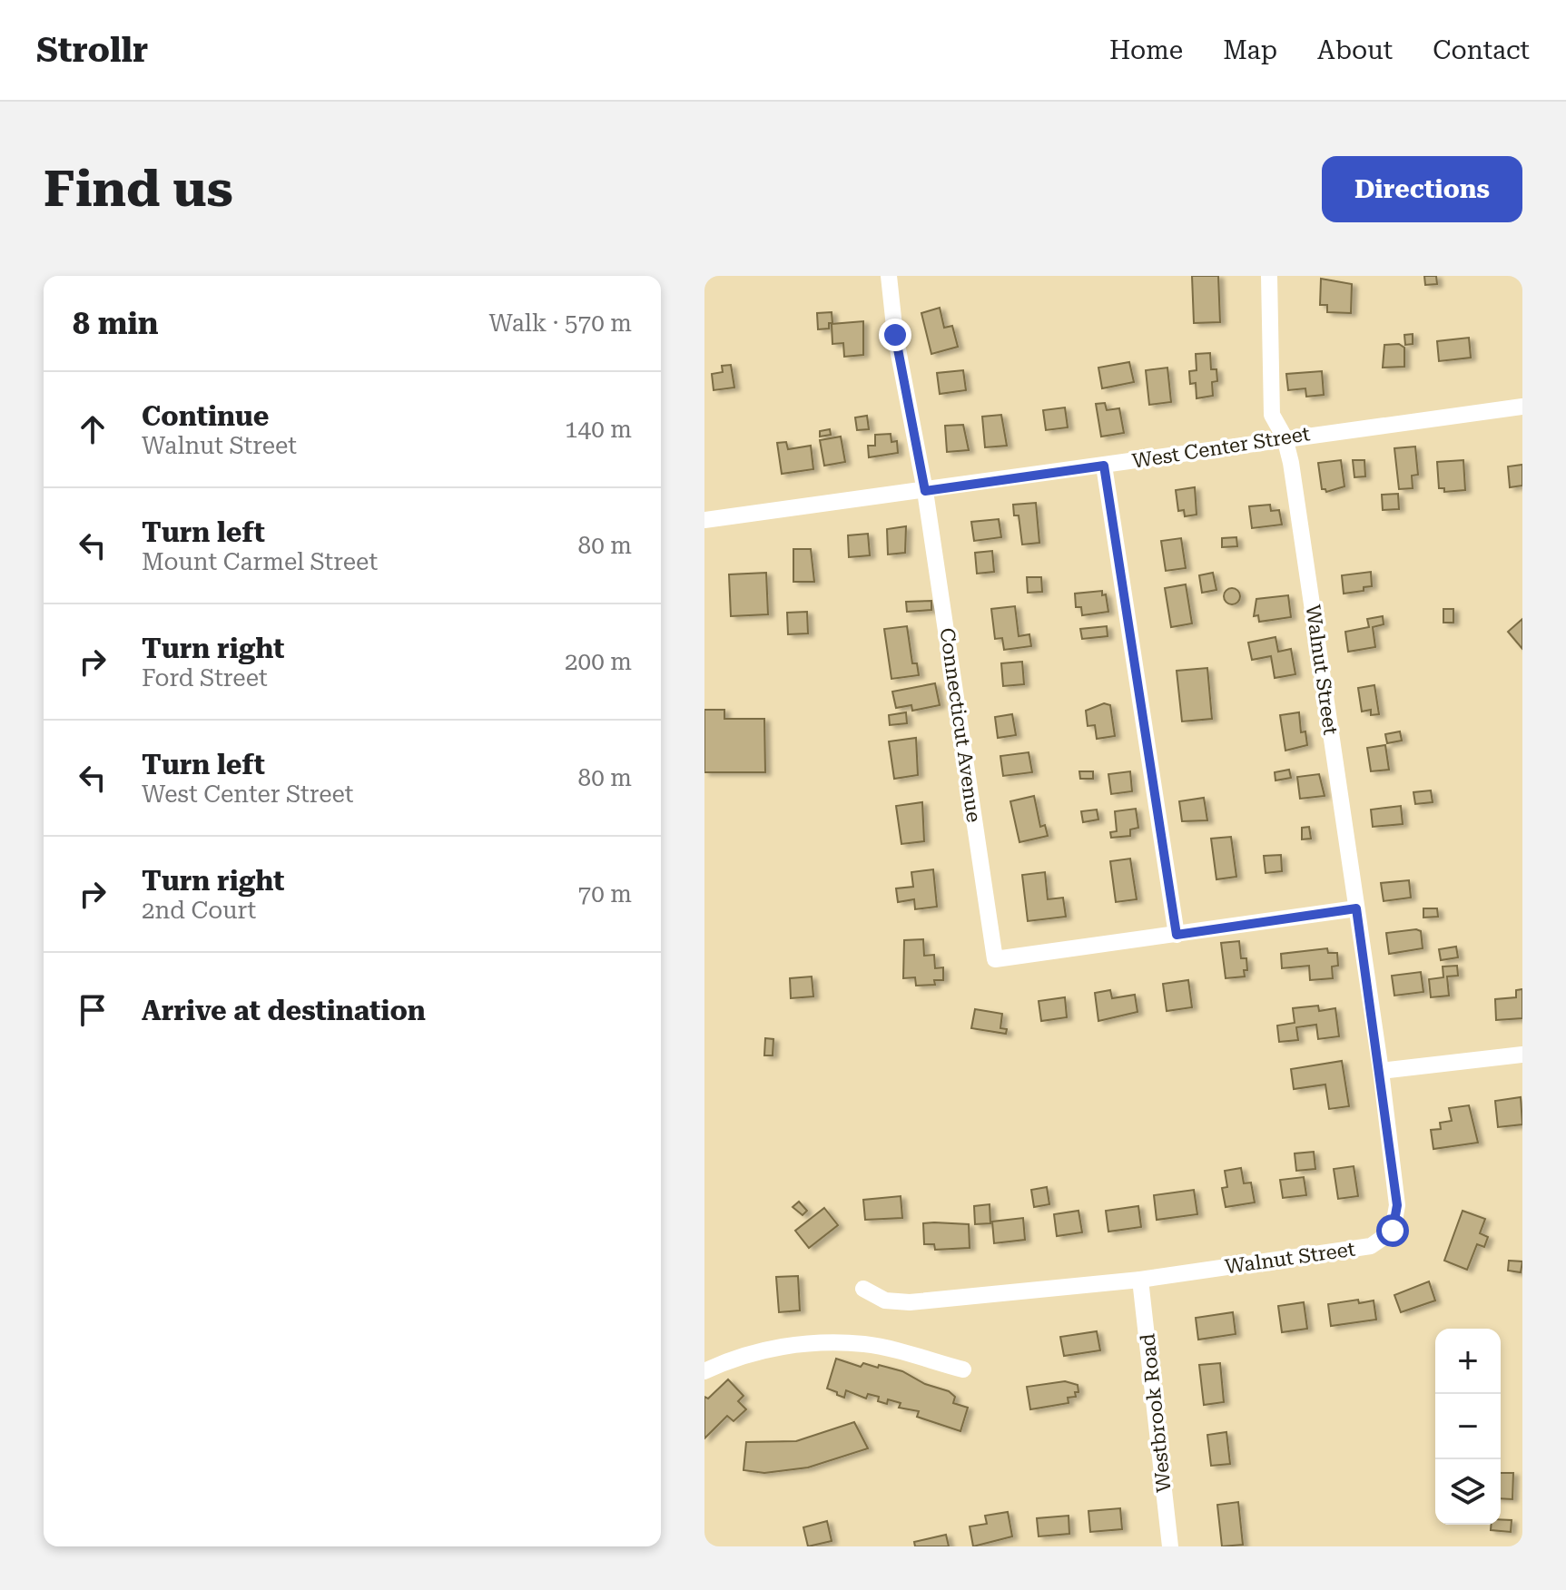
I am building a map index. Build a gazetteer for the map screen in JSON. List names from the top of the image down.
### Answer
{
  "streets": {
    "street": [
      "West Center Street",
      "Walnut Street",
      "Connecticut Avenue",
      "Westbrook Road"
    ]
  },
  "crossings": [
    ["West Center Street", "Walnut Street"],
    ["West Center Street", "Connecticut Avenue"],
    ["Walnut Street", "Westbrook Road"]
  ],
  "page": {
    "header": "Strollr",
    "nav": [
      "Home",
      "Map",
      "About",
      "Contact"
    ],
    "buttons": "Directions",
    "title": "Find us",
    "heading": ["8 min", "Walk · 570 m"],
    "list": [
      ["Continue", "Walnut Street", "140 m"],
      ["Turn left", "Mount Carmel Street", "80 m"],
      ["Turn right", "Ford Street", "200 m"],
      ["Turn left", "West Center Street", "80 m"],
      ["Turn right", "2nd Court", "70 m"],
      "Arrive at destination"
    ],
    "map_buttons": ["+", "−"]
  }
}
